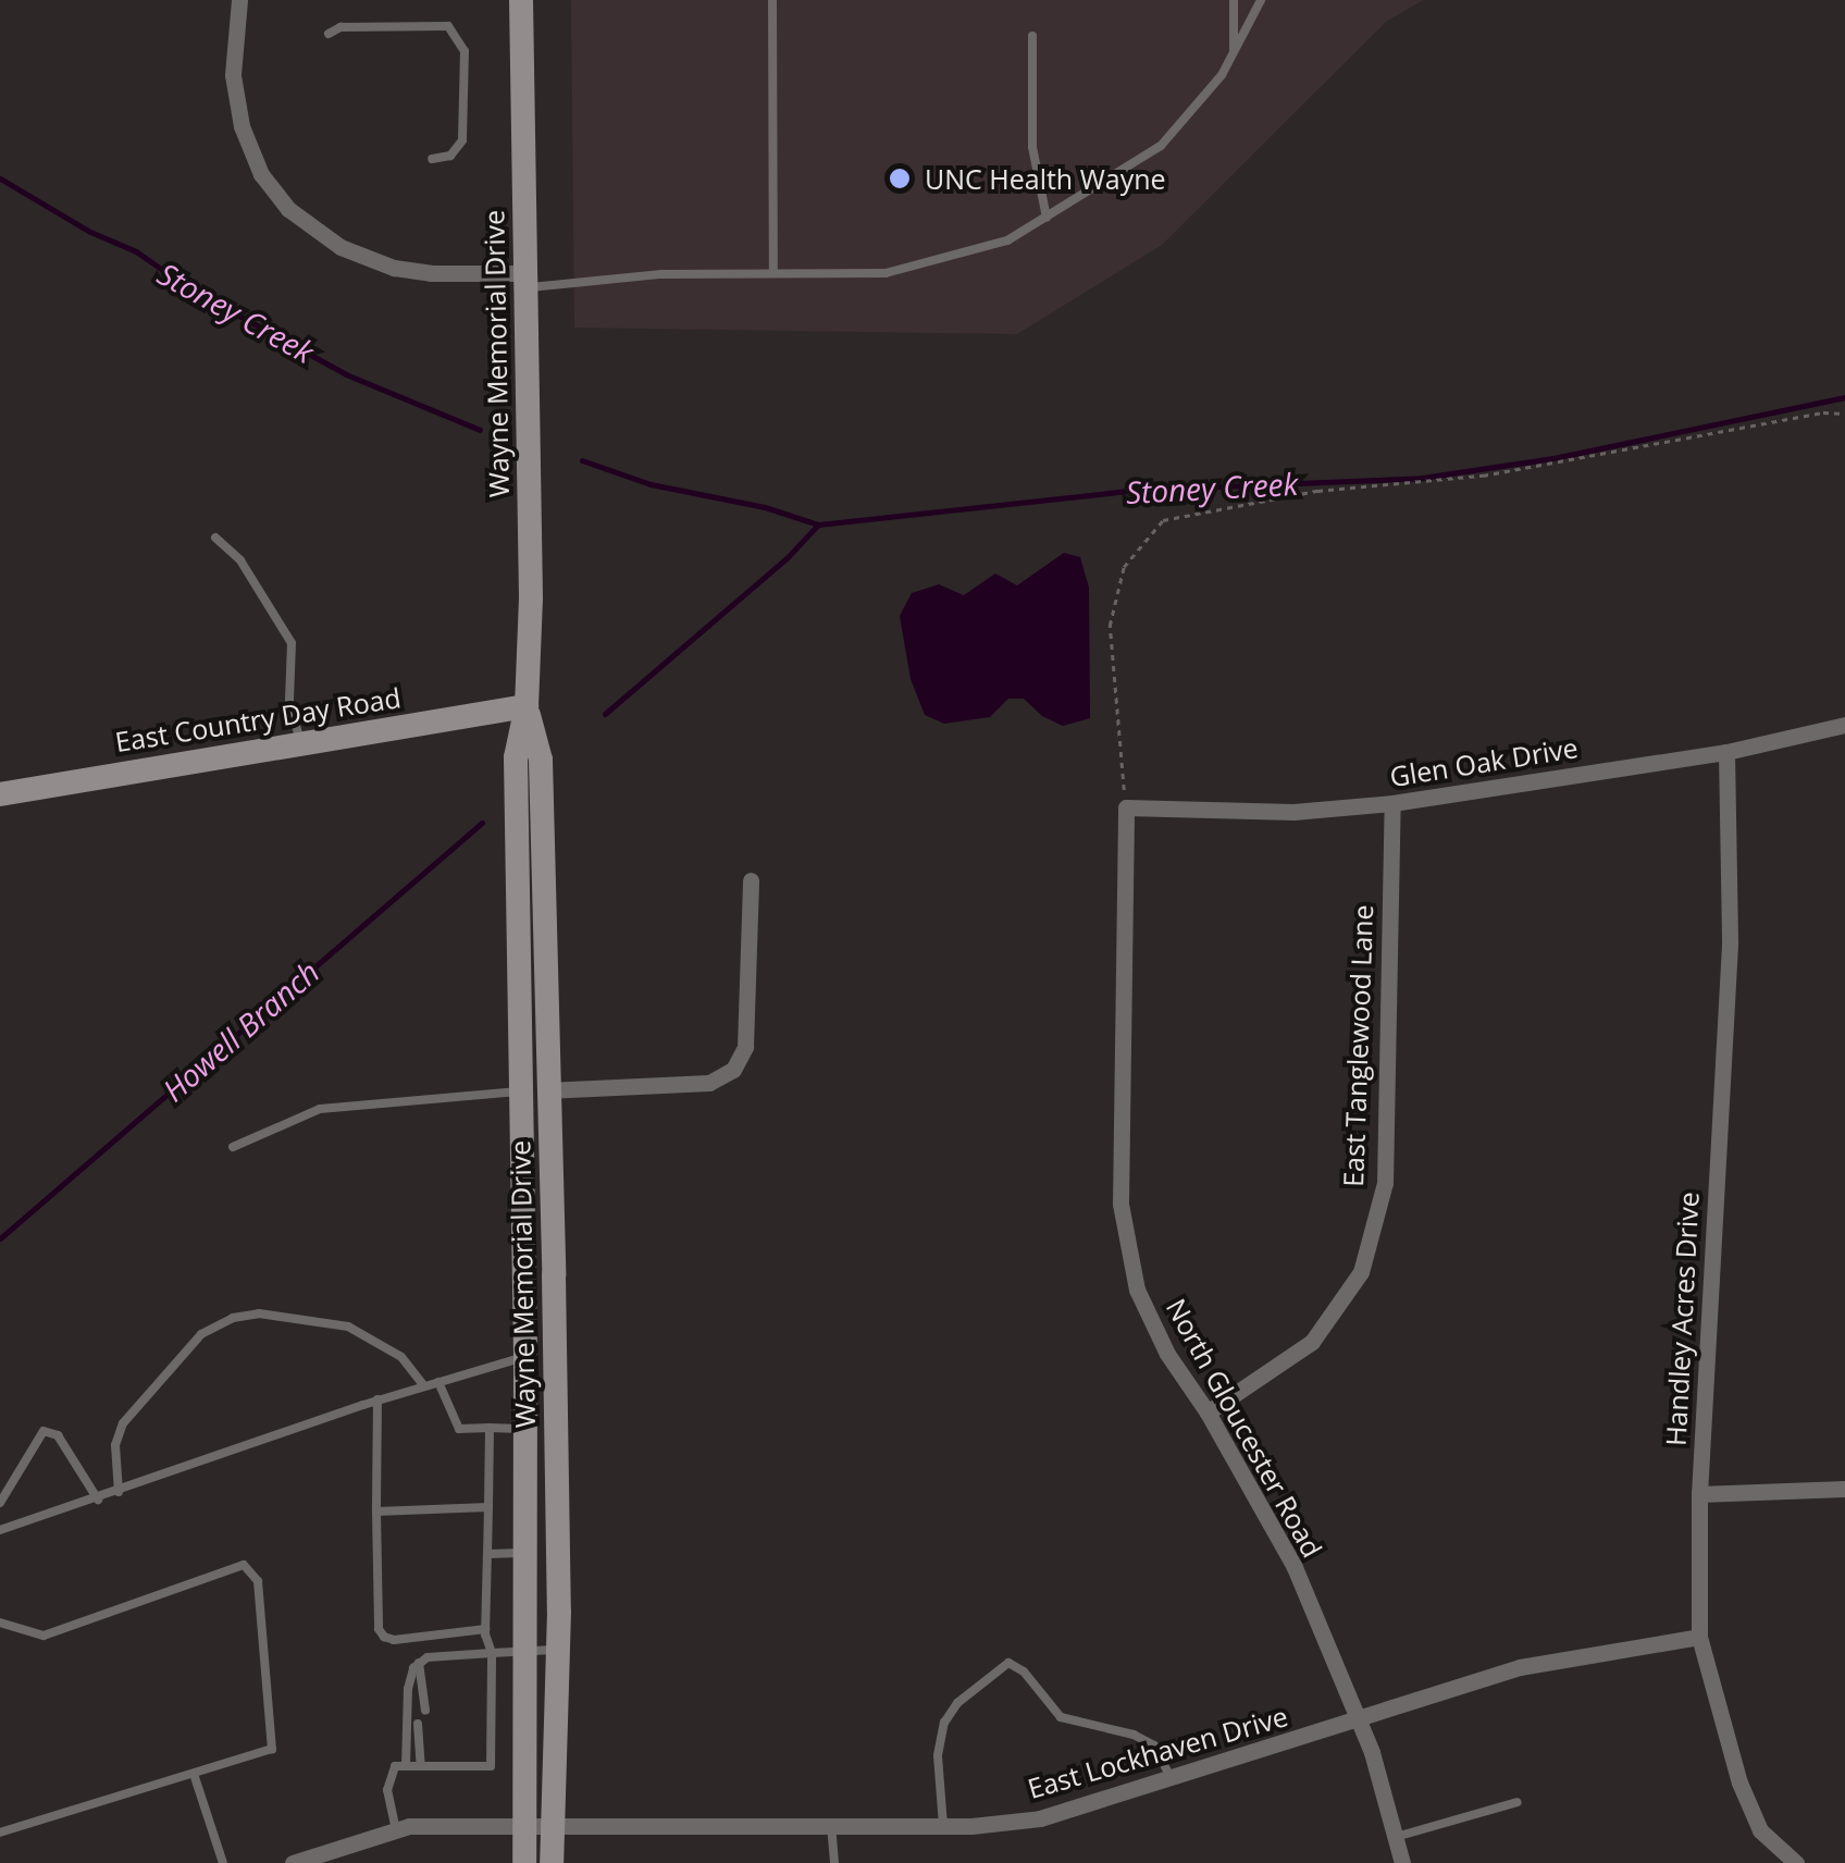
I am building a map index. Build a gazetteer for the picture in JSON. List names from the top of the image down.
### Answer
{
  "streets": {
    "main road": ["Wayne Memorial Drive", "East Country Day Road"],
    "street": [
      "Glen Oak Drive",
      "East Tanglewood Lane",
      "Handley Acres Drive",
      "North Gloucester Road",
      "East Lockhaven Drive"
    ]
  },
  "crossings": [
    ["Wayne Memorial Drive", "East Country Day Road"],
    ["Wayne Memorial Drive", "East Lockhaven Drive"],
    ["Glen Oak Drive", "East Tanglewood Lane"],
    ["Glen Oak Drive", "Handley Acres Drive"],
    ["Glen Oak Drive", "North Gloucester Road"],
    ["East Tanglewood Lane", "North Gloucester Road"],
    ["Handley Acres Drive", "East Lockhaven Drive"],
    ["North Gloucester Road", "East Lockhaven Drive"]
  ],
  "water": ["Stoney Creek", "Howell Branch"],
  "places": ["UNC Health Wayne"]
}
